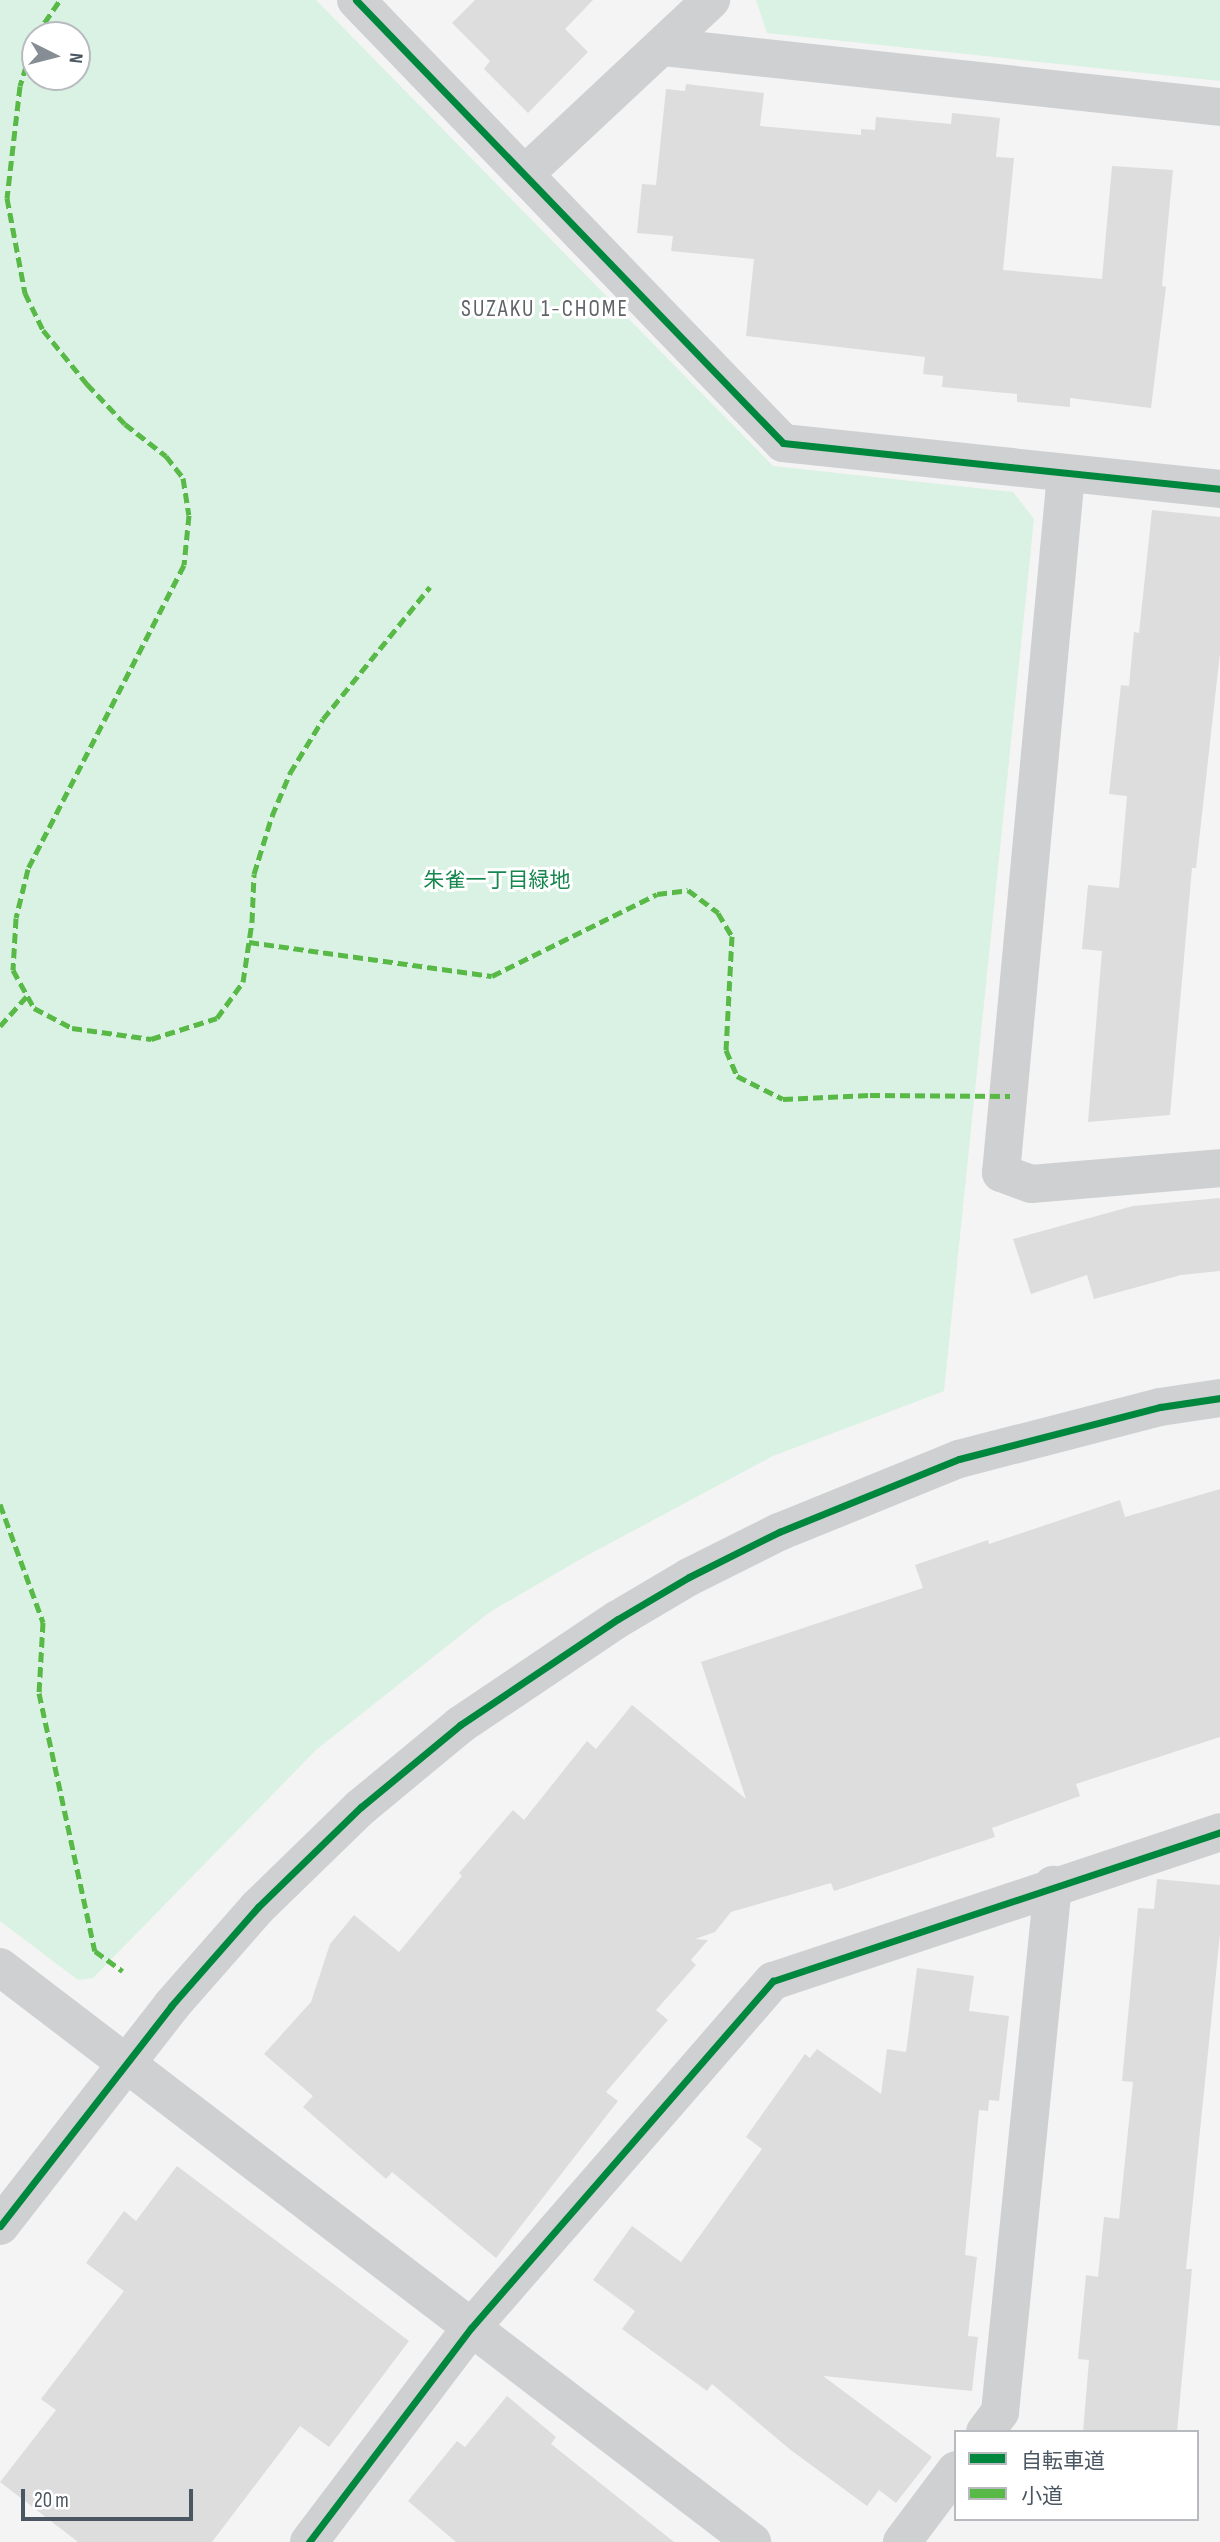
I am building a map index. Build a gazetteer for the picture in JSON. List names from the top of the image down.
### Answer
{
  "districts": ["SUZAKU 1-CHOME"],
  "parks": ["朱雀一丁目緑地"],
  "legend": ["自転車道", "小道"],
  "scale_bar": "20 m",
  "north": "right"
}
